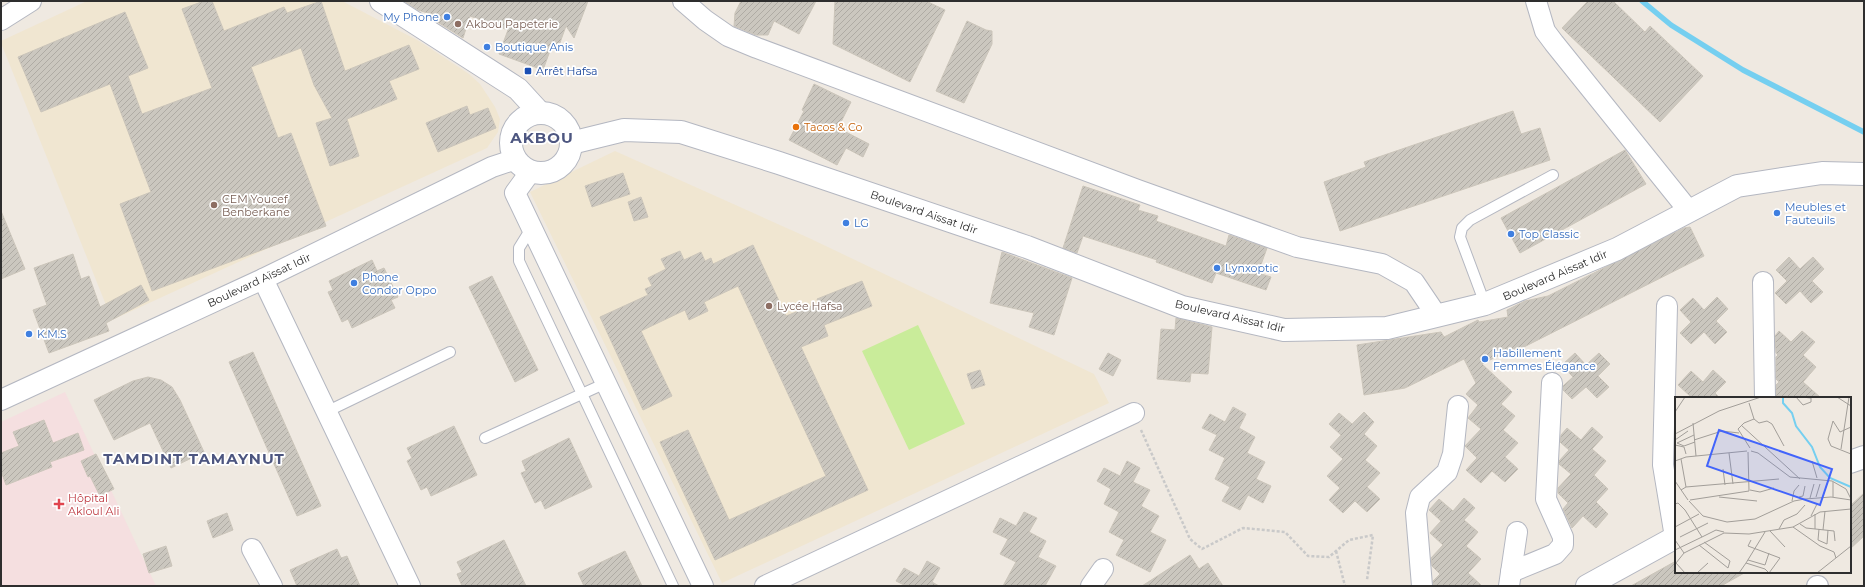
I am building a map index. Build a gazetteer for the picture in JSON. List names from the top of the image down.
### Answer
{
  "streets": {
    "street": ["Boulevard Aissat Idir", "Boulevard Aïssat Idir"]
  },
  "crossings": [
    ["Boulevard Aissat Idir", "Boulevard Aïssat Idir"]
  ],
  "districts": ["AKBOU", "TAMDINT TAMAYNUT"],
  "places": {
    "other": [
      "My Phone",
      "Akbou Papeterie",
      "Boutique Anis",
      "Tacos & Co",
      "CEM Youcef Benberkane",
      "Meubles et Fauteuils",
      "LG",
      "Top Classic",
      "Lynxoptic",
      "Phone Condor Oppo",
      "Lycée Hafsa",
      "K.M.S",
      "Habillement Femmes Élégance"
    ],
    "transit": ["Arrêt Hafsa"],
    "health": ["Hôpital Akloul Ali"]
  }
}
